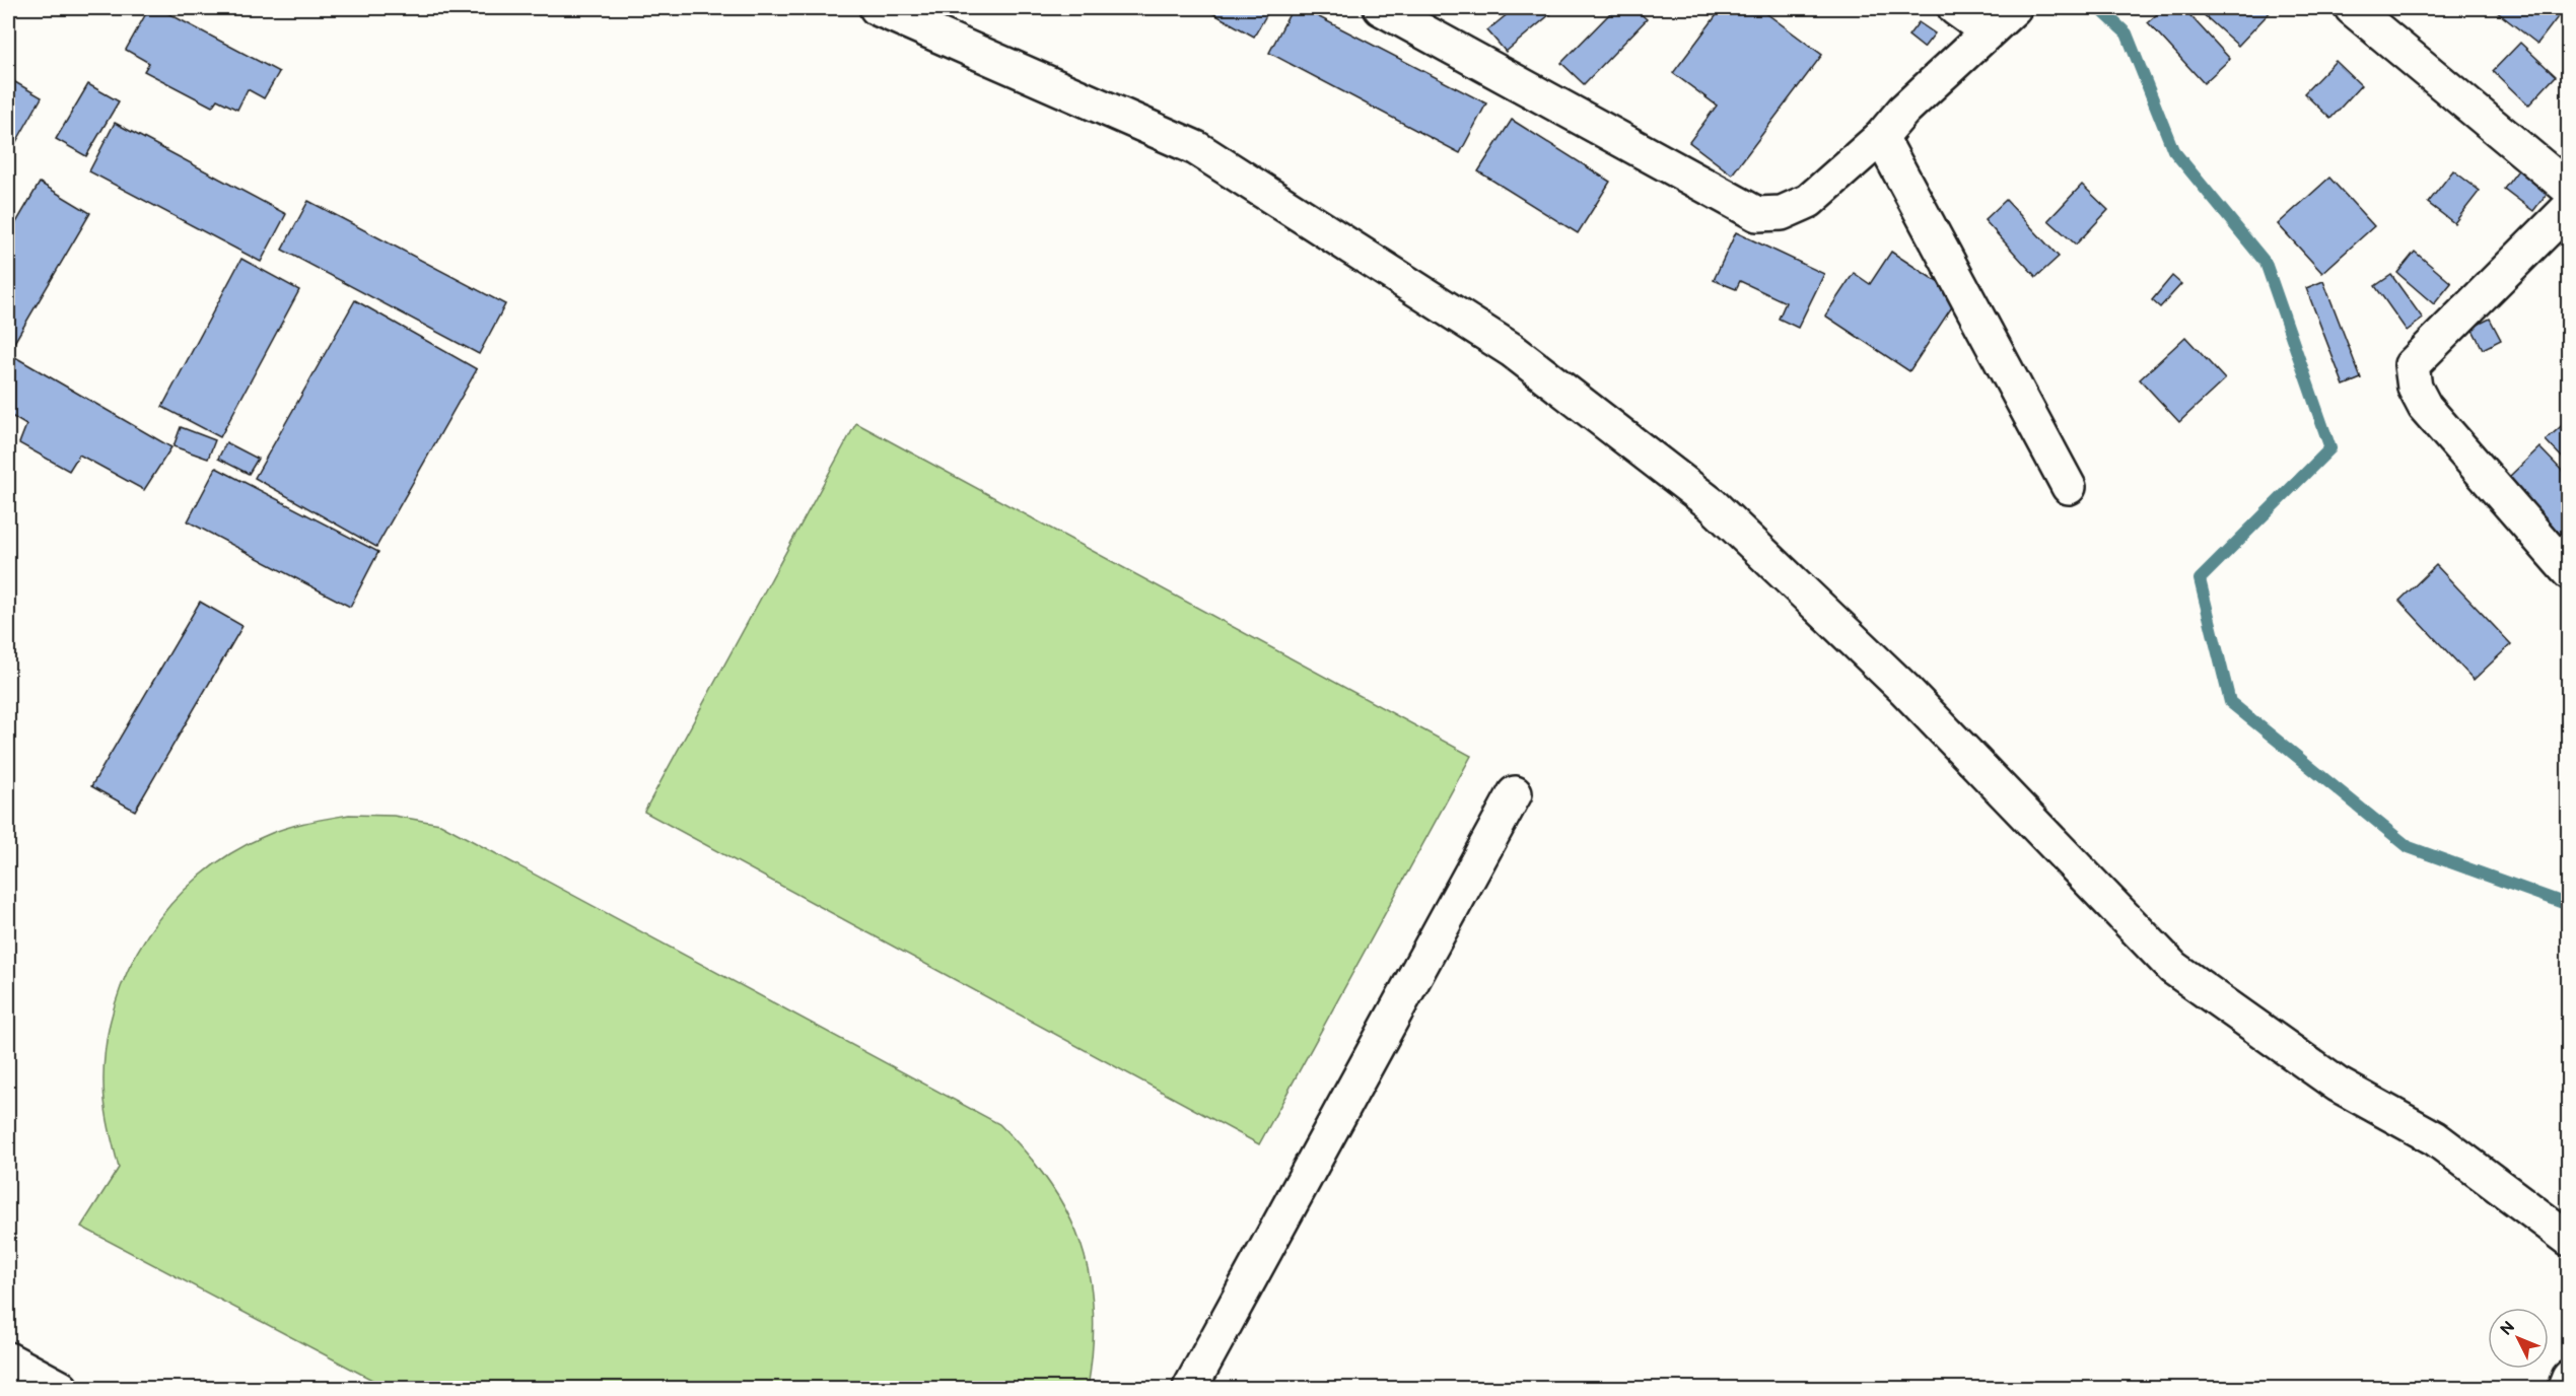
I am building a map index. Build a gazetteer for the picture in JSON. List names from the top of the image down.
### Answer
{
  "north": "top left"
}
